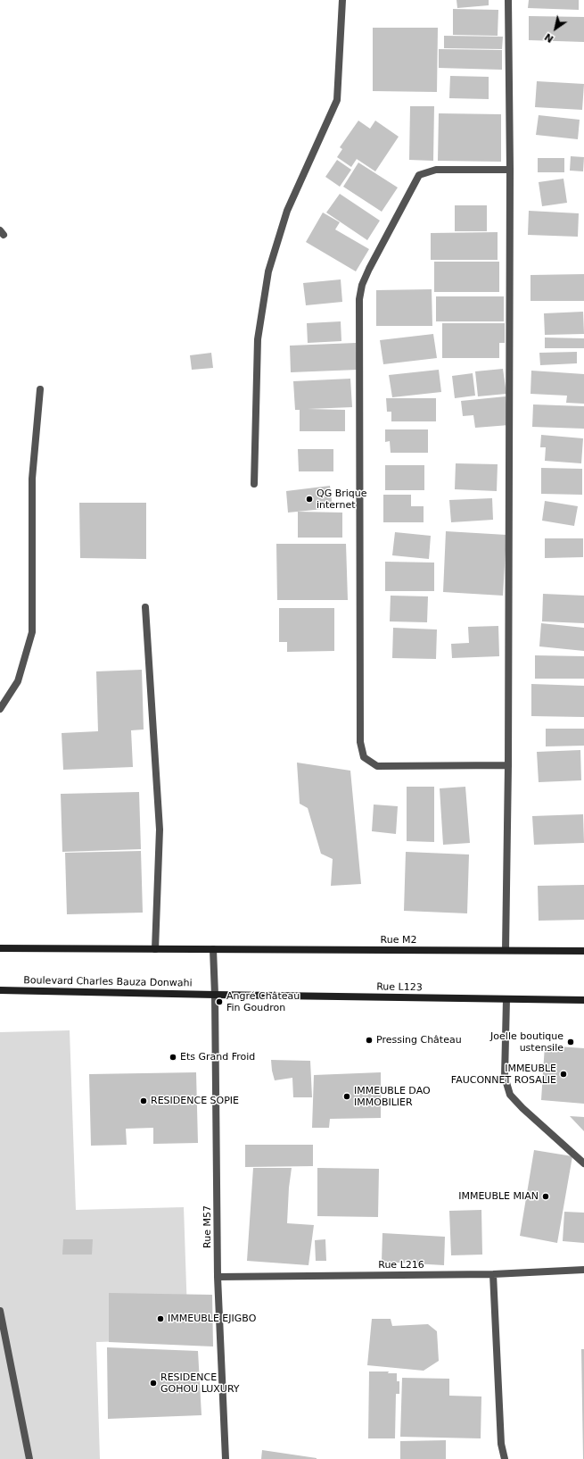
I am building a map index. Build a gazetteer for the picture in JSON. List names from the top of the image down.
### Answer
{
  "streets": {
    "main road": ["Rue M2", "Boulevard Charles Bauza Donwahi", "Rue L123"],
    "street": ["Rue M57", "Rue L216"]
  },
  "crossings": [
    ["Rue M2", "Rue M57"],
    ["Boulevard Charles Bauza Donwahi", "Rue L123"],
    ["Boulevard Charles Bauza Donwahi", "Rue M57"],
    ["Rue L123", "Rue M57"],
    ["Rue M57", "Rue L216"]
  ],
  "places": [
    "QG Brique internet",
    "Angré Château Fin Goudron",
    "Pressing Château",
    "Joelle boutique ustensile",
    "Ets Grand Froid",
    "IMMEUBLE FAUCONNET ROSALIE",
    "IMMEUBLE DAO IMMOBILIER",
    "RESIDENCE SOPIE",
    "IMMEUBLE MIAN",
    "IMMEUBLE EJIGBO",
    "RESIDENCE GOHOU LUXURY"
  ],
  "north": "bottom left"
}
